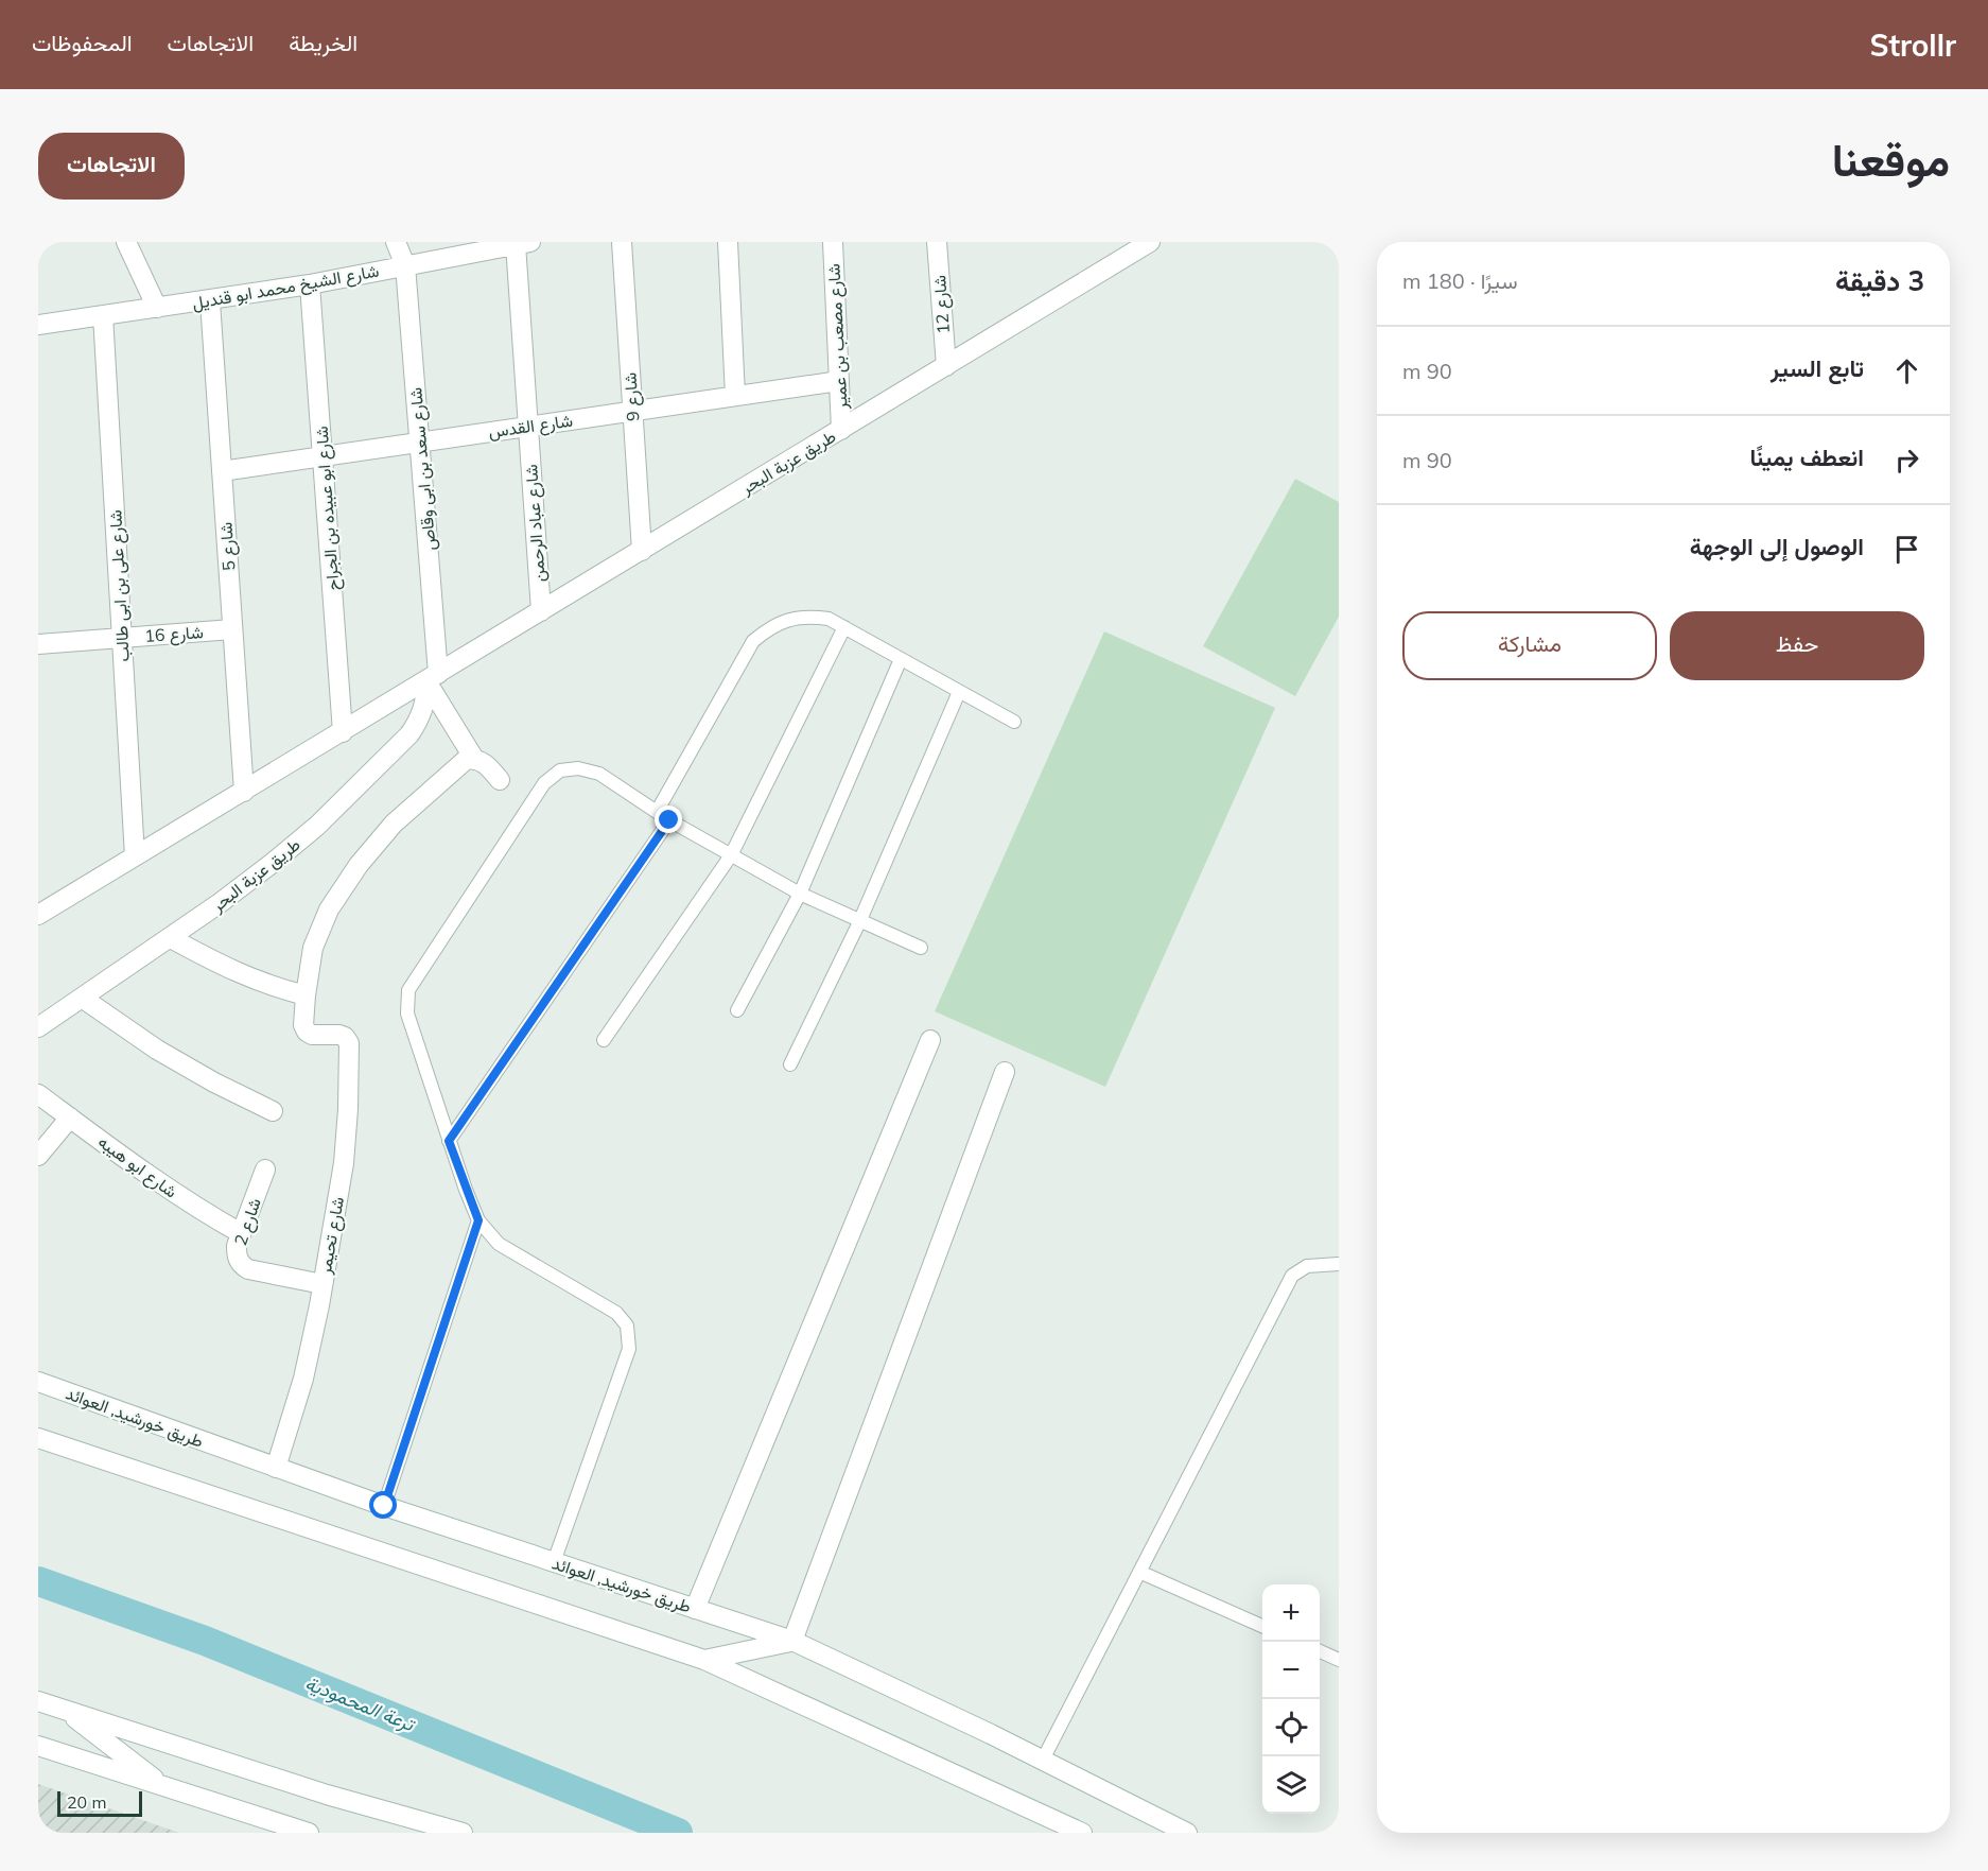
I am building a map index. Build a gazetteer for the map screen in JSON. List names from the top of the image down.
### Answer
{
  "streets": {
    "street": [
      "شارع الشيخ محمد ابو قنديل",
      "شارع 12",
      "شارع مصعب بن عمير",
      "شارع 9",
      "شارع القدس",
      "طريق عزبة البحر",
      "شارع سعد بن ابى وقاص",
      "شارع ابو عبيده بن الجراح",
      "شارع عباد الرحمن",
      "شارع 5",
      "شارع على بن ابى طالب",
      "شارع 16",
      "شارع ابو هيبه",
      "شارع 2",
      "شارع تحيمر",
      "طريق خورشيد, العوائد"
    ]
  },
  "crossings": [
    ["شارع الشيخ محمد ابو قنديل", "شارع سعد بن ابى وقاص"],
    ["شارع الشيخ محمد ابو قنديل", "شارع ابو عبيده بن الجراح"],
    ["شارع الشيخ محمد ابو قنديل", "شارع عباد الرحمن"],
    ["شارع الشيخ محمد ابو قنديل", "شارع 5"],
    ["شارع الشيخ محمد ابو قنديل", "شارع على بن ابى طالب"],
    ["شارع 12", "طريق عزبة البحر"],
    ["شارع مصعب بن عمير", "شارع القدس"],
    ["شارع مصعب بن عمير", "طريق عزبة البحر"],
    ["شارع 9", "شارع القدس"],
    ["شارع 9", "طريق عزبة البحر"],
    ["شارع القدس", "شارع سعد بن ابى وقاص"],
    ["شارع القدس", "شارع ابو عبيده بن الجراح"],
    ["شارع القدس", "شارع عباد الرحمن"],
    ["شارع القدس", "شارع 5"],
    ["طريق عزبة البحر", "شارع سعد بن ابى وقاص"],
    ["طريق عزبة البحر", "شارع ابو عبيده بن الجراح"],
    ["طريق عزبة البحر", "شارع عباد الرحمن"],
    ["طريق عزبة البحر", "شارع 5"],
    ["طريق عزبة البحر", "شارع على بن ابى طالب"],
    ["شارع 5", "شارع 16"],
    ["شارع على بن ابى طالب", "شارع 16"],
    ["شارع ابو هيبه", "شارع 2"],
    ["شارع 2", "شارع تحيمر"],
    ["شارع تحيمر", "طريق خورشيد, العوائد"]
  ],
  "water": ["ترعة المحمودية"],
  "scale_bar": "20 m",
  "page": {
    "header": "Strollr",
    "nav": ["الخريطة", "الاتجاهات", "المحفوظات"],
    "title": "موقعنا",
    "buttons": [
      "الاتجاهات",
      ["حفظ", "مشاركة"]
    ],
    "heading": ["3 دقيقة", "سيرًا · 180 m"],
    "list": [
      ["تابع السير", "90 m"],
      ["انعطف يمينًا", "90 m"],
      "الوصول إلى الوجهة"
    ],
    "map_buttons": ["+", "−"],
    "scale": "20 m"
  }
}
